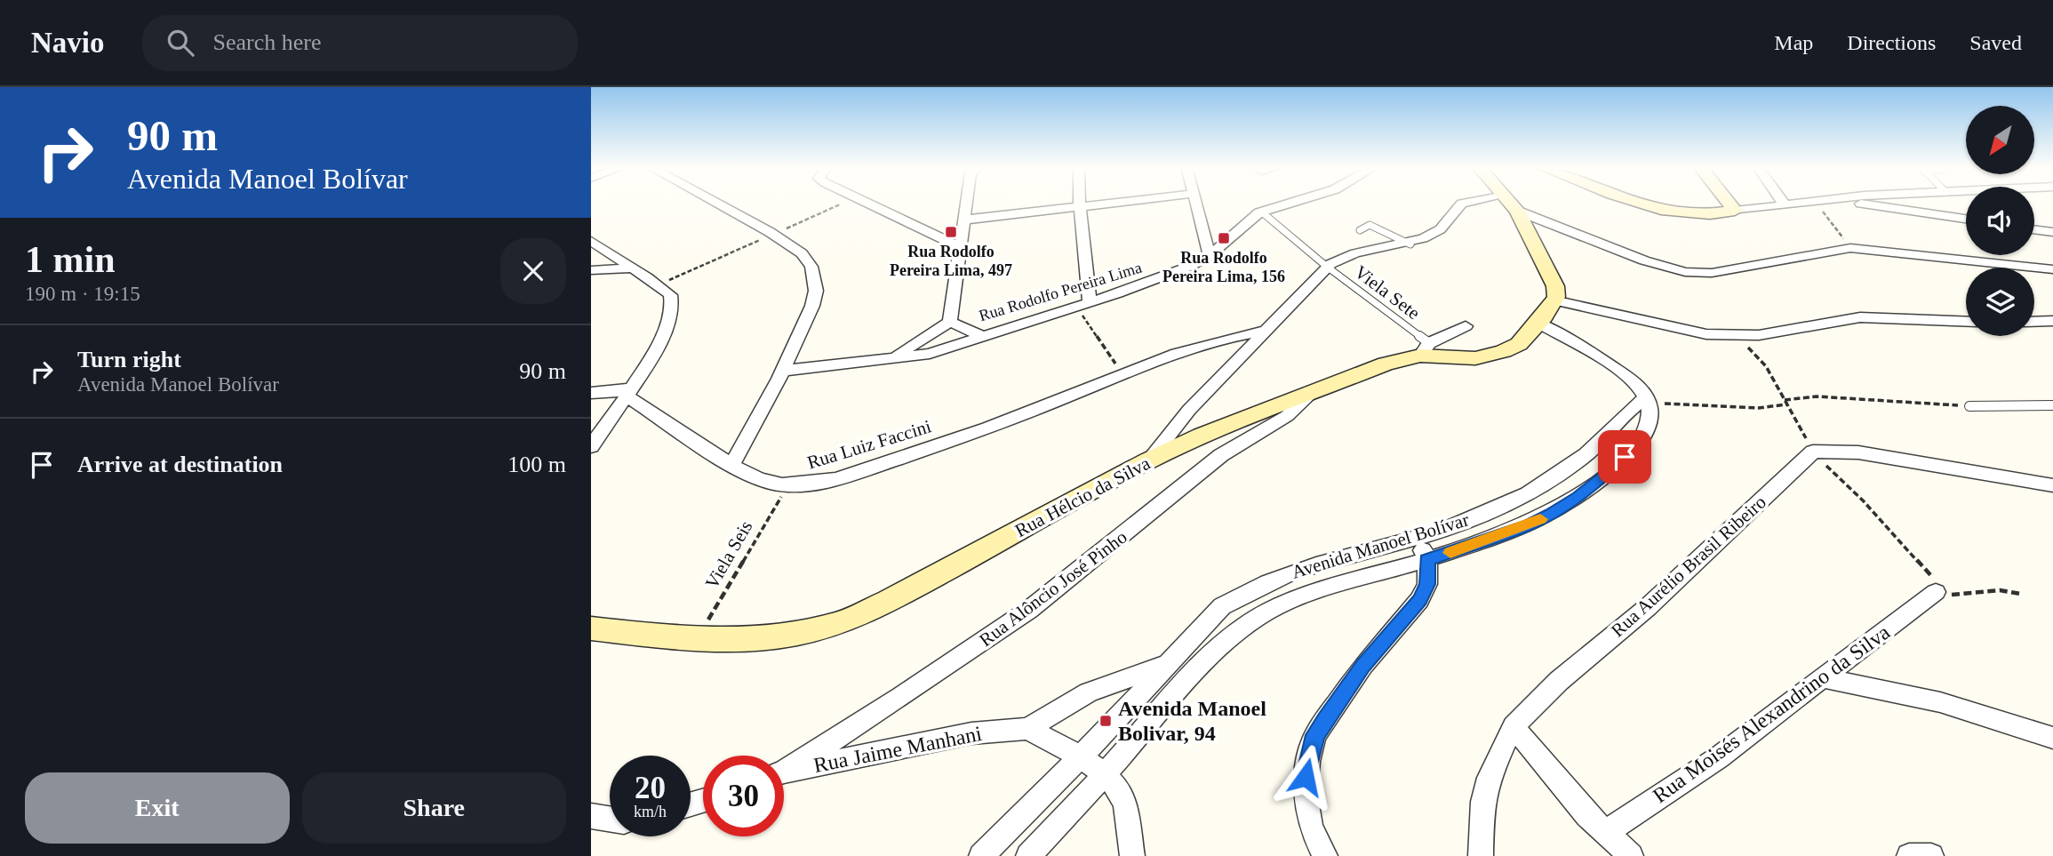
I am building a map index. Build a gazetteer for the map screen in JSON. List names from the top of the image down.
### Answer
{
  "streets": {
    "street": [
      "Rua Rodolfo Pereira Lima",
      "Rua Luiz Faccini",
      "Rua Hélcio da Silva",
      "Avenida Manoel Bolívar",
      "Rua Aurélio Brasil Ribeiro",
      "Rua Alôncio José Pinho",
      "Rua Moisés Alexandrino da Silva",
      "Rua Jaime Manhani"
    ],
    "lane": ["Viela Sete"],
    "path": ["Viela Seis"]
  },
  "crossings": [
    ["Rua Rodolfo Pereira Lima", "Viela Sete"],
    ["Viela Sete", "Rua Hélcio da Silva"],
    ["Rua Luiz Faccini", "Viela Seis"],
    ["Rua Hélcio da Silva", "Viela Seis"],
    ["Rua Hélcio da Silva", "Rua Alôncio José Pinho"],
    ["Avenida Manoel Bolívar", "Rua Jaime Manhani"]
  ],
  "places": {
    "transit": ["Rua Rodolfo Pereira Lima, 497", "Rua Rodolfo Pereira Lima, 156", "Avenida Manoel Bolivar, 94"]
  },
  "north": "bottom left",
  "page": {
    "header": "Navio",
    "search": "Search here",
    "nav": ["Map", "Directions", "Saved"],
    "turn": ["90 m", "Avenida Manoel Bolívar"],
    "heading": ["1 min", "190 m · 19:15"],
    "list": [
      {
        "name": "Turn right",
        "note": "Avenida Manoel Bolívar",
        "value": "90 m"
      },
      {
        "name": "Arrive at destination",
        "value": "100 m"
      }
    ],
    "speed": "20 km/h",
    "limit": "30",
    "buttons": ["Exit", "Share"]
  }
}
